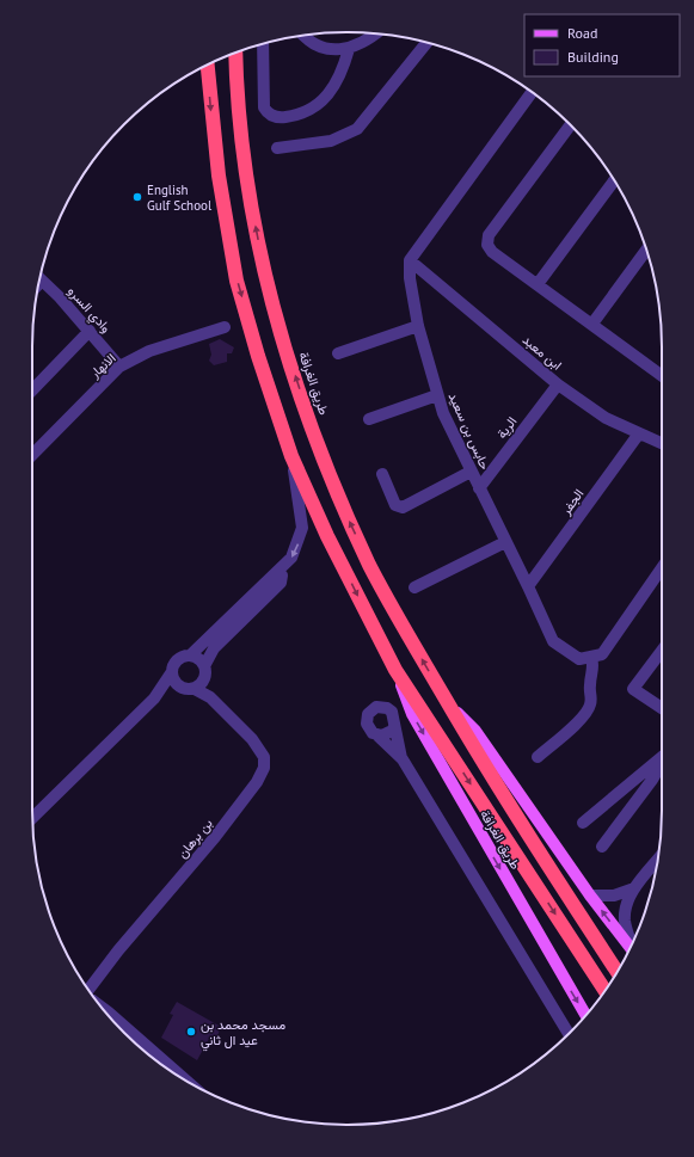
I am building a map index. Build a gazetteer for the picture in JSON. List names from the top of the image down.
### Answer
{
  "streets": {
    "highway": ["طريق الغرافة"],
    "street": [
      "وادي السرو",
      "ابن معبد",
      "الانهار",
      "الرية",
      "حابس بن سعيد",
      "الجفر",
      "بن برهان"
    ]
  },
  "crossings": [
    ["وادي السرو", "الانهار"],
    ["ابن معبد", "الرية"],
    ["ابن معبد", "حابس بن سعيد"],
    ["ابن معبد", "الجفر"],
    ["الرية", "حابس بن سعيد"],
    ["حابس بن سعيد", "الجفر"]
  ],
  "places": ["English Gulf School", "مسجد محمد بن عيد ال ثاني"],
  "legend": ["Road", "Building"]
}
